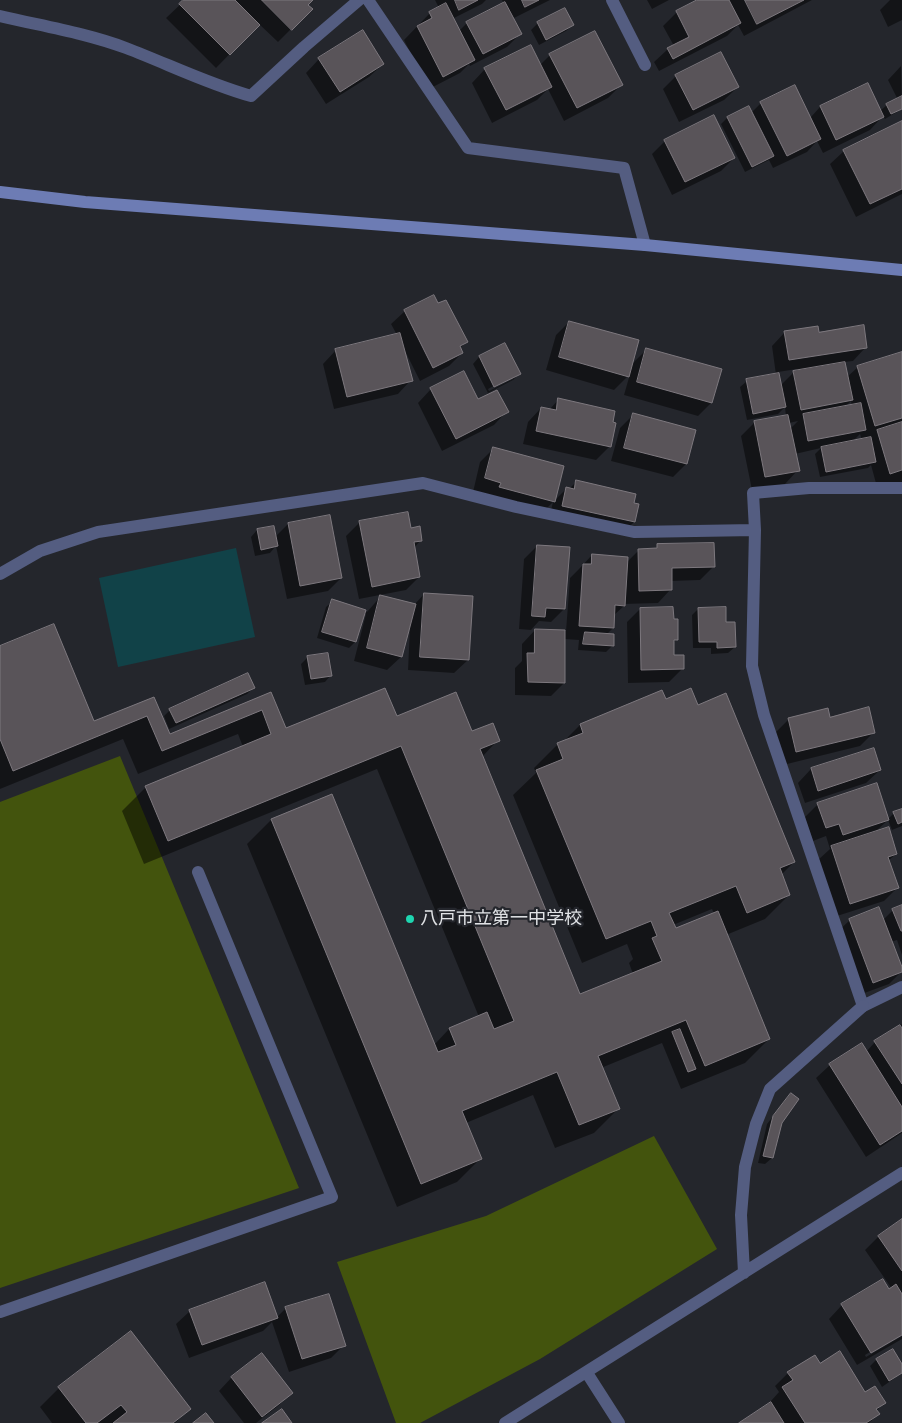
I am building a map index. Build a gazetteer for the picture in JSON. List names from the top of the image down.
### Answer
{
  "places": ["八戸市立第一中学校"]
}
